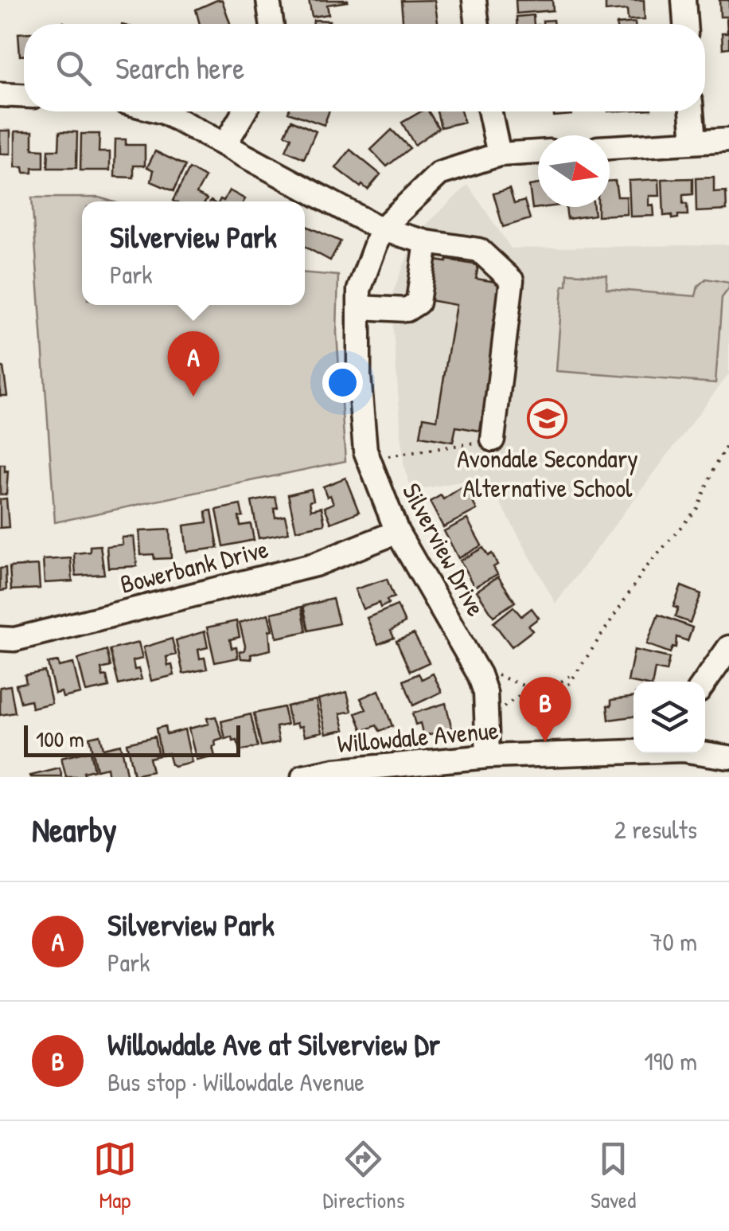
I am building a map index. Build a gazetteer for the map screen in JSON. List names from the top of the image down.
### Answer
{
  "streets": {
    "street": ["Silverview Drive", "Bowerbank Drive", "Willowdale Avenue"]
  },
  "crossings": [
    ["Silverview Drive", "Bowerbank Drive"],
    ["Silverview Drive", "Willowdale Avenue"]
  ],
  "places": {
    "school or university": ["Avondale Secondary Alternative School"]
  },
  "scale_bar": "100 m",
  "north": "right",
  "page": {
    "search": "Search here",
    "popup": ["Silverview Park", "Park"],
    "pins": ["A", "B"],
    "scale": "100 m",
    "heading": ["Nearby", "2 results"],
    "list": [
      {
        "mark": "A",
        "name": "Silverview Park",
        "note": "Park",
        "value": "70 m"
      },
      {
        "mark": "B",
        "name": "Willowdale Ave at Silverview Dr",
        "note": "Bus stop · Willowdale Avenue",
        "value": "190 m"
      }
    ],
    "nav": ["Map", "Directions", "Saved"]
  }
}
